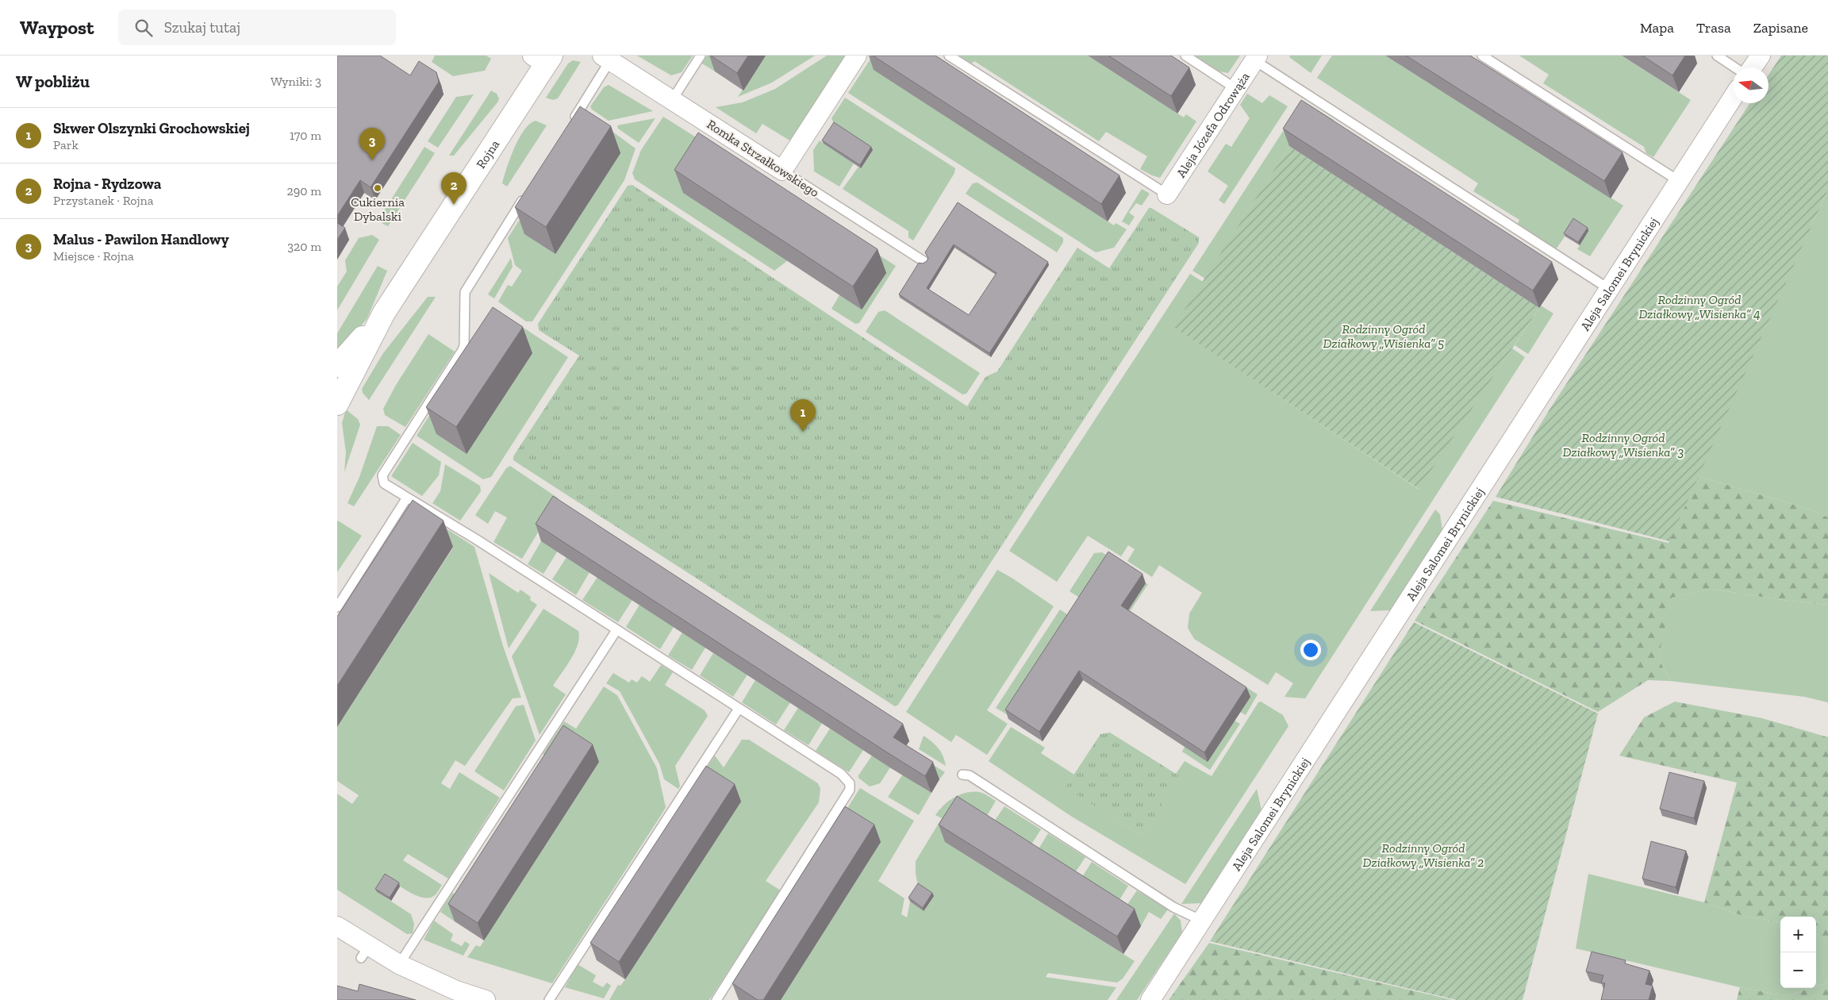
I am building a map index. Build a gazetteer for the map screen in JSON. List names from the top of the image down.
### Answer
{
  "streets": {
    "street": [
      "Aleja Józefa Odrowąża",
      "Rojna",
      "Romka Strzałkowskiego",
      "Aleja Salomei Brynickiej"
    ]
  },
  "parks": [
    "Rodzinny Ogród Działkowy „Wisienka” 4",
    "Rodzinny Ogród Działkowy „Wisienka” 5",
    "Rodzinny Ogród Działkowy „Wisienka” 3",
    "Rodzinny Ogród Działkowy „Wisienka” 2"
  ],
  "places": ["Cukiernia Dybalski"],
  "north": "left",
  "page": {
    "header": "Waypost",
    "search": "Szukaj tutaj",
    "nav": ["Mapa", "Trasa", "Zapisane"],
    "heading": ["W pobliżu", "Wyniki: 3"],
    "list": [
      {
        "mark": "1",
        "name": "Skwer Olszynki Grochowskiej",
        "note": "Park",
        "value": "170 m"
      },
      {
        "mark": "2",
        "name": "Rojna - Rydzowa",
        "note": "Przystanek · Rojna",
        "value": "290 m"
      },
      {
        "mark": "3",
        "name": "Malus - Pawilon Handlowy",
        "note": "Miejsce · Rojna",
        "value": "320 m"
      }
    ],
    "pins": ["3", "2", "1"],
    "map_buttons": ["+", "−"]
  }
}
